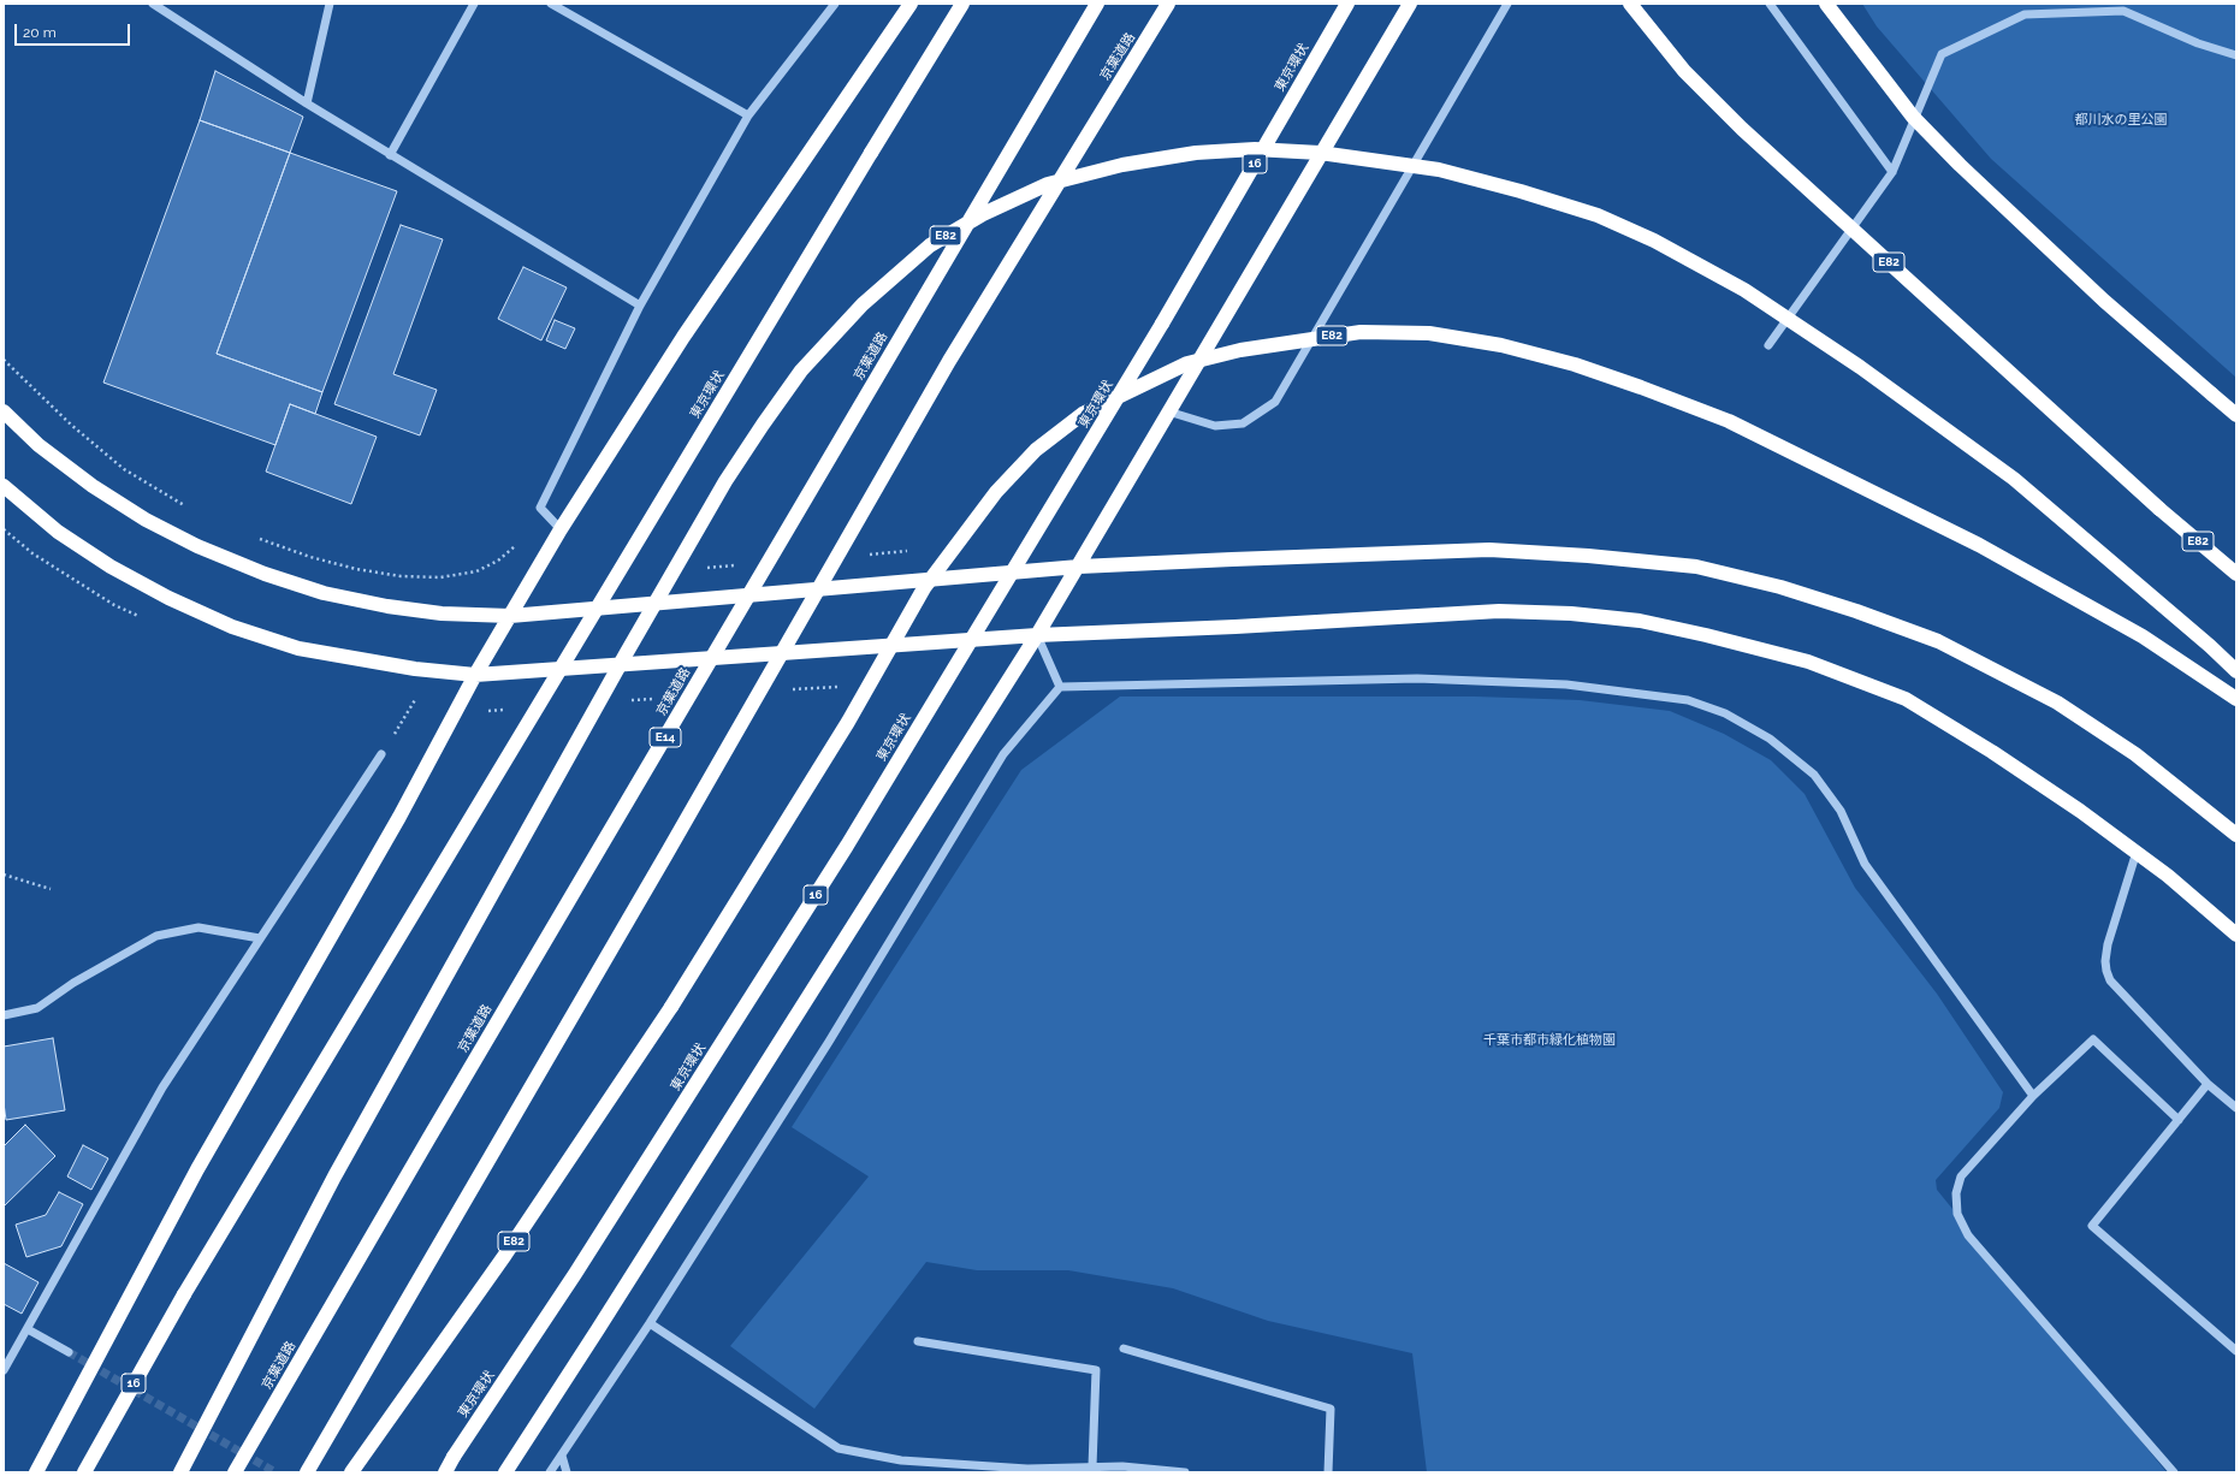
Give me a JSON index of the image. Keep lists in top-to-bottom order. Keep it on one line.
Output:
{"streets":{"highway":["京葉道路","東京環状","16","E82","E14"]},"parks":["都川水の里公園","千葉市都市緑化植物園"],"scale_bar":"20 m"}
